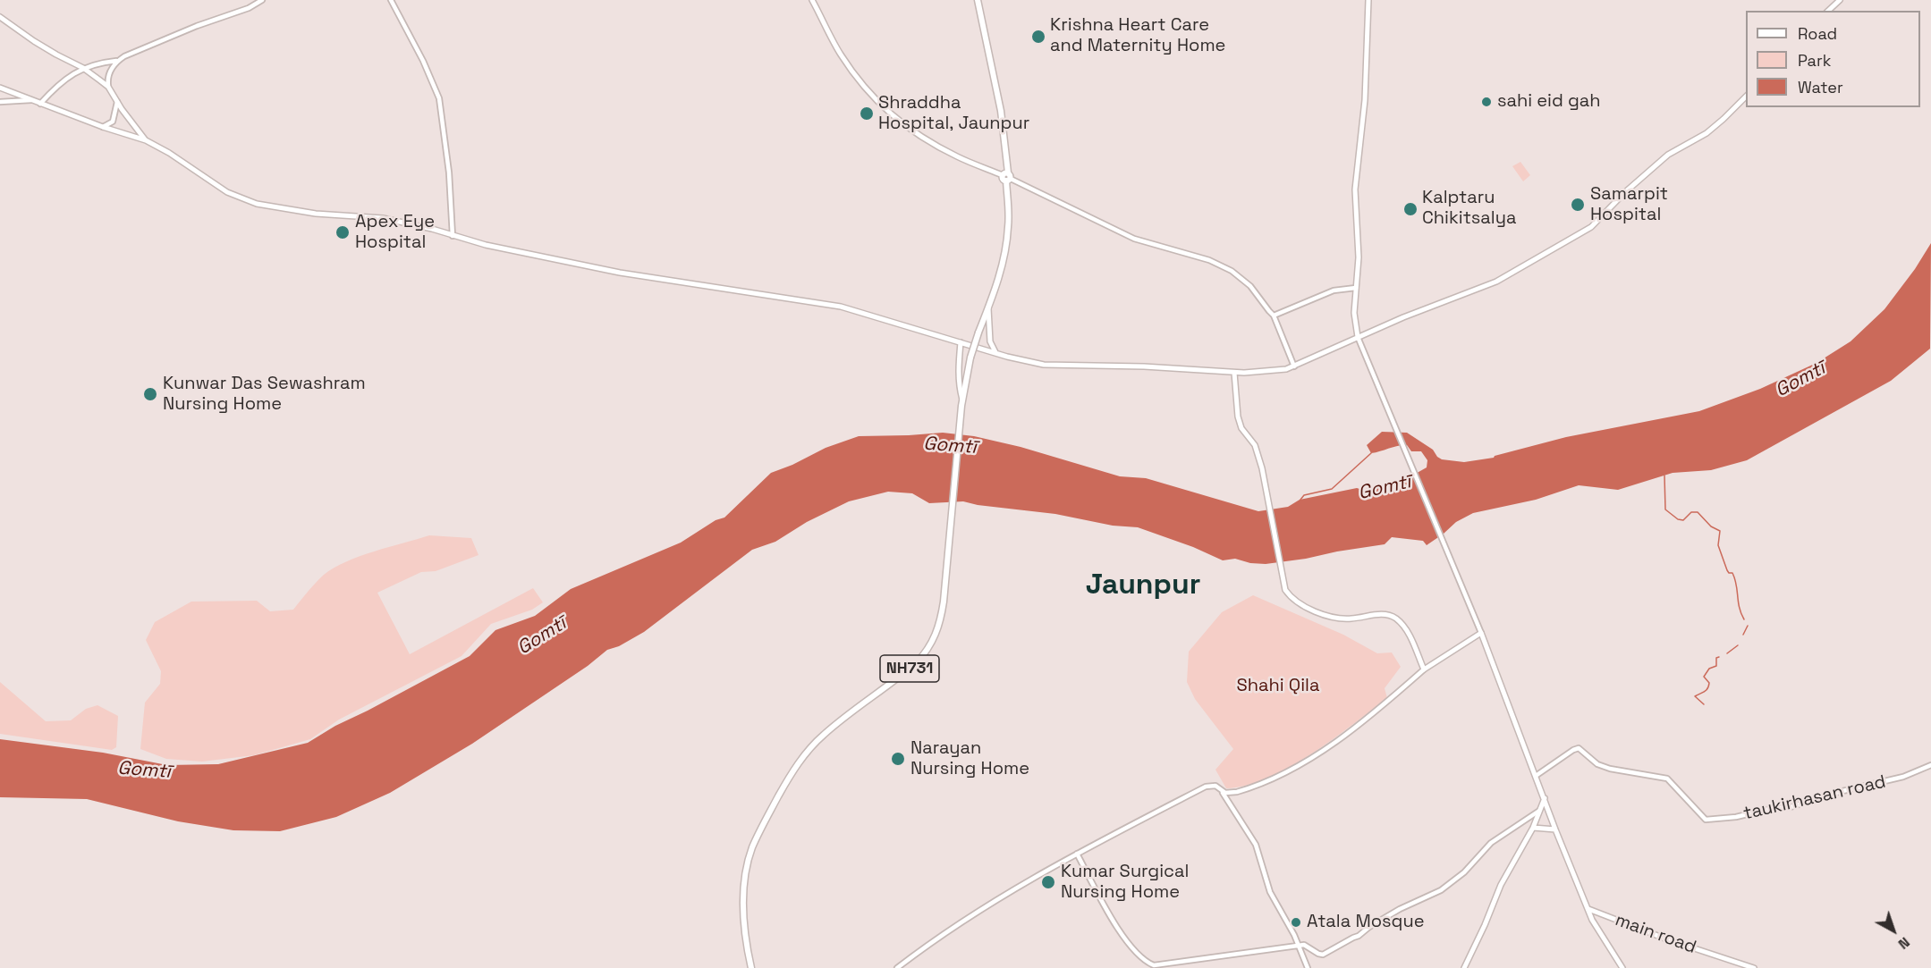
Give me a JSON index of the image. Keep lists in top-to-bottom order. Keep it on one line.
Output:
{"streets":{"highway":["NH731"],"main road":["main road"],"street":["taukirhasan road"]},"districts":["Jaunpur"],"water":["Gomtī"],"parks":["Shahi Qila"],"places":["Krishna Heart Care and Maternity Home","sahi eid gah","Shraddha Hospital, Jaunpur","Samarpit Hospital","Kalptaru Chikitsalya","Apex Eye Hospital","Kunwar Das Sewashram Nursing Home","Narayan Nursing Home","Kumar Surgical Nursing Home","Atala Mosque"],"legend":["Road","Park","Water"],"north":"bottom right"}
